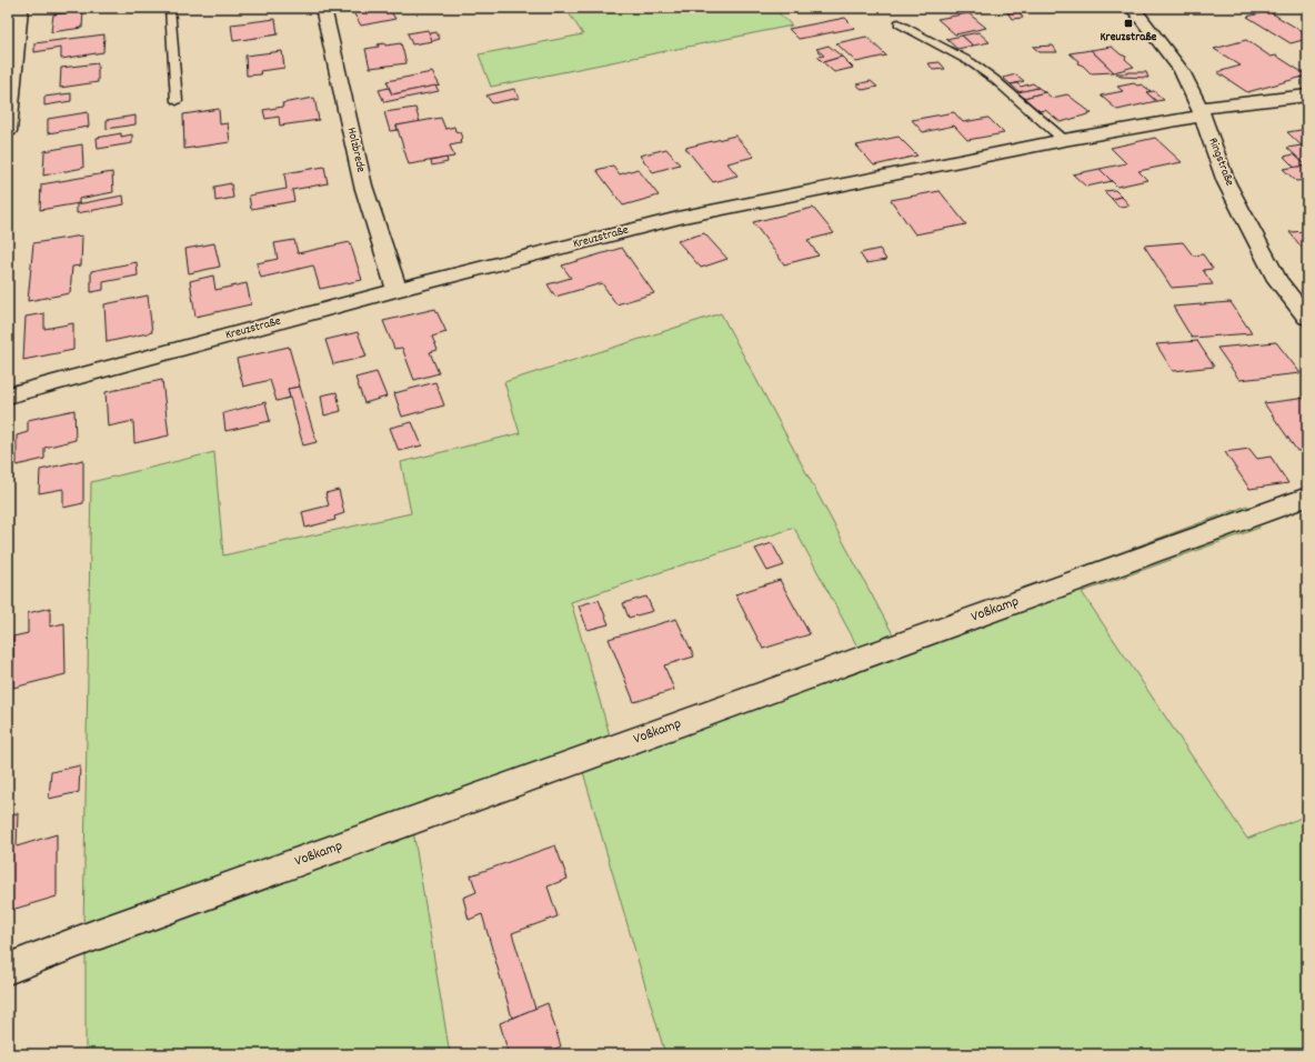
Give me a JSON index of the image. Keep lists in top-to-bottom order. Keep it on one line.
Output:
{"streets":{"street":["Holzbrede","Ringstraße","Kreuzstraße","Voßkamp"]},"crossings":[["Holzbrede","Kreuzstraße"],["Ringstraße","Kreuzstraße"]],"places":{"transit":["Kreuzstraße"]}}
